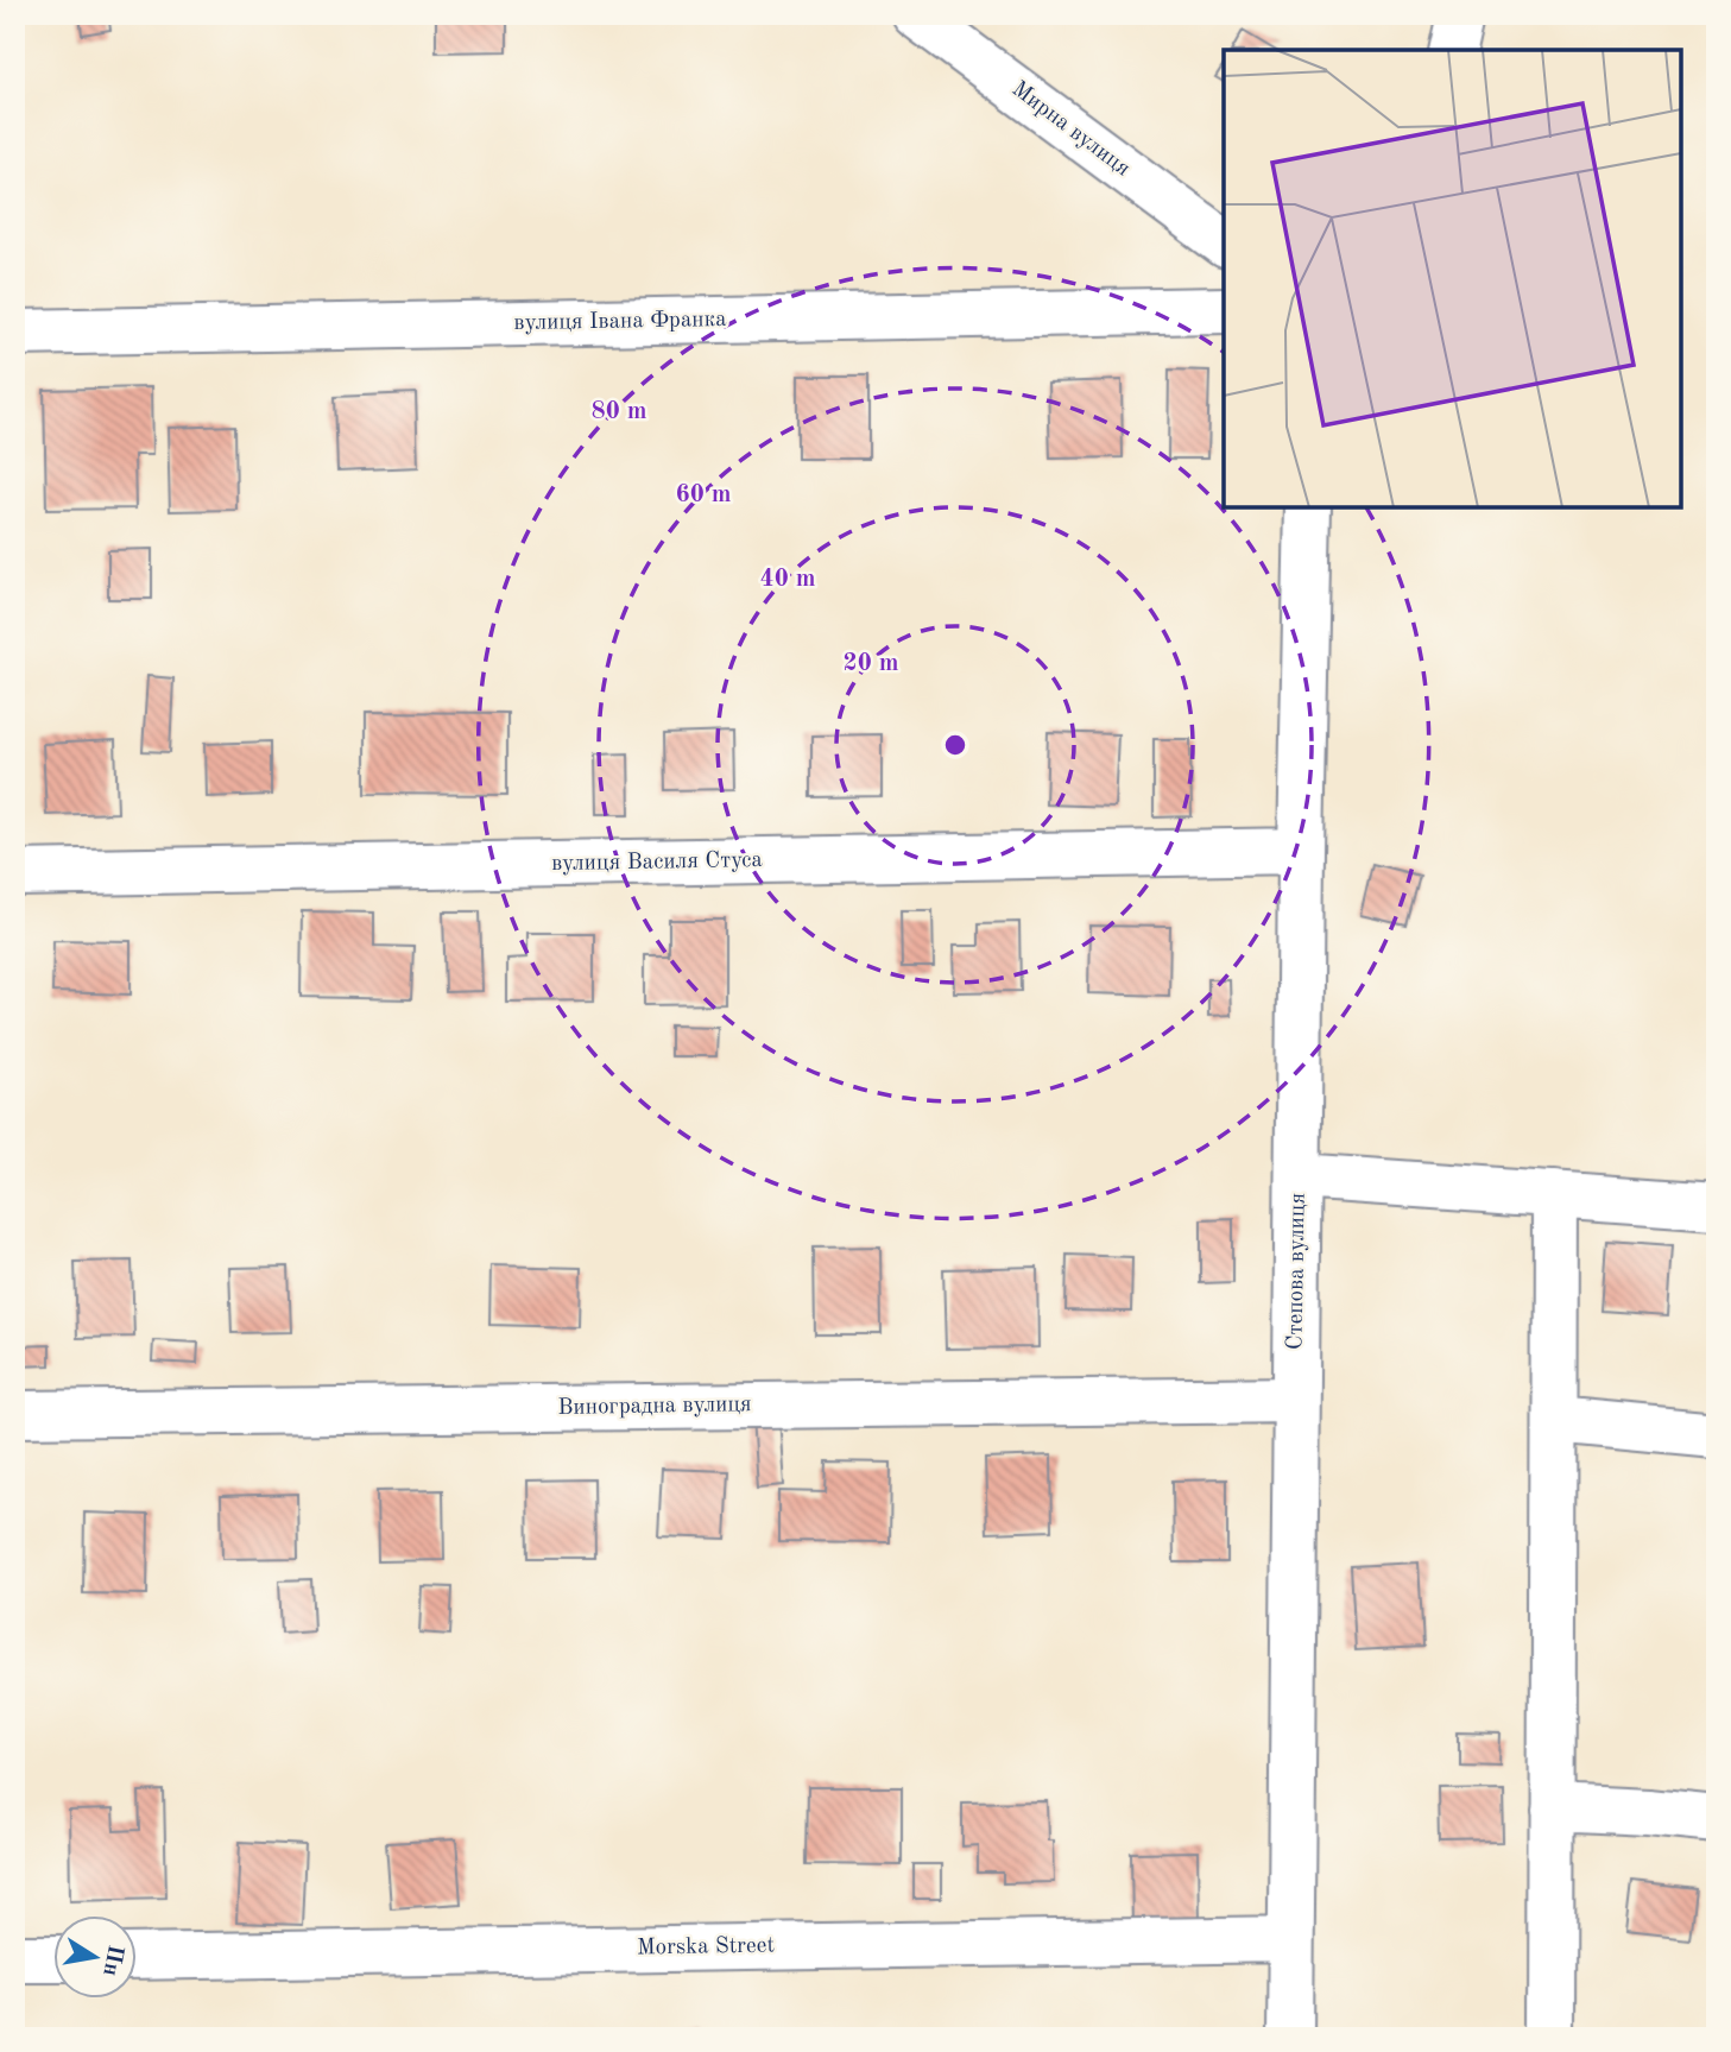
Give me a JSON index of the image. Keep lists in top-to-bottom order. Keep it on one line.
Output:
{"streets":{"street":["Мирна вулиця","вулиця Івана Франка","вулиця Василя Стуса","Степова вулиця","Виноградна вулиця","Morska Street"]},"crossings":[["вулиця Василя Стуса","Степова вулиця"],["Степова вулиця","Виноградна вулиця"],["Степова вулиця","Morska Street"]],"north":"right","rings":["80 m","60 m","40 m","20 m"]}
